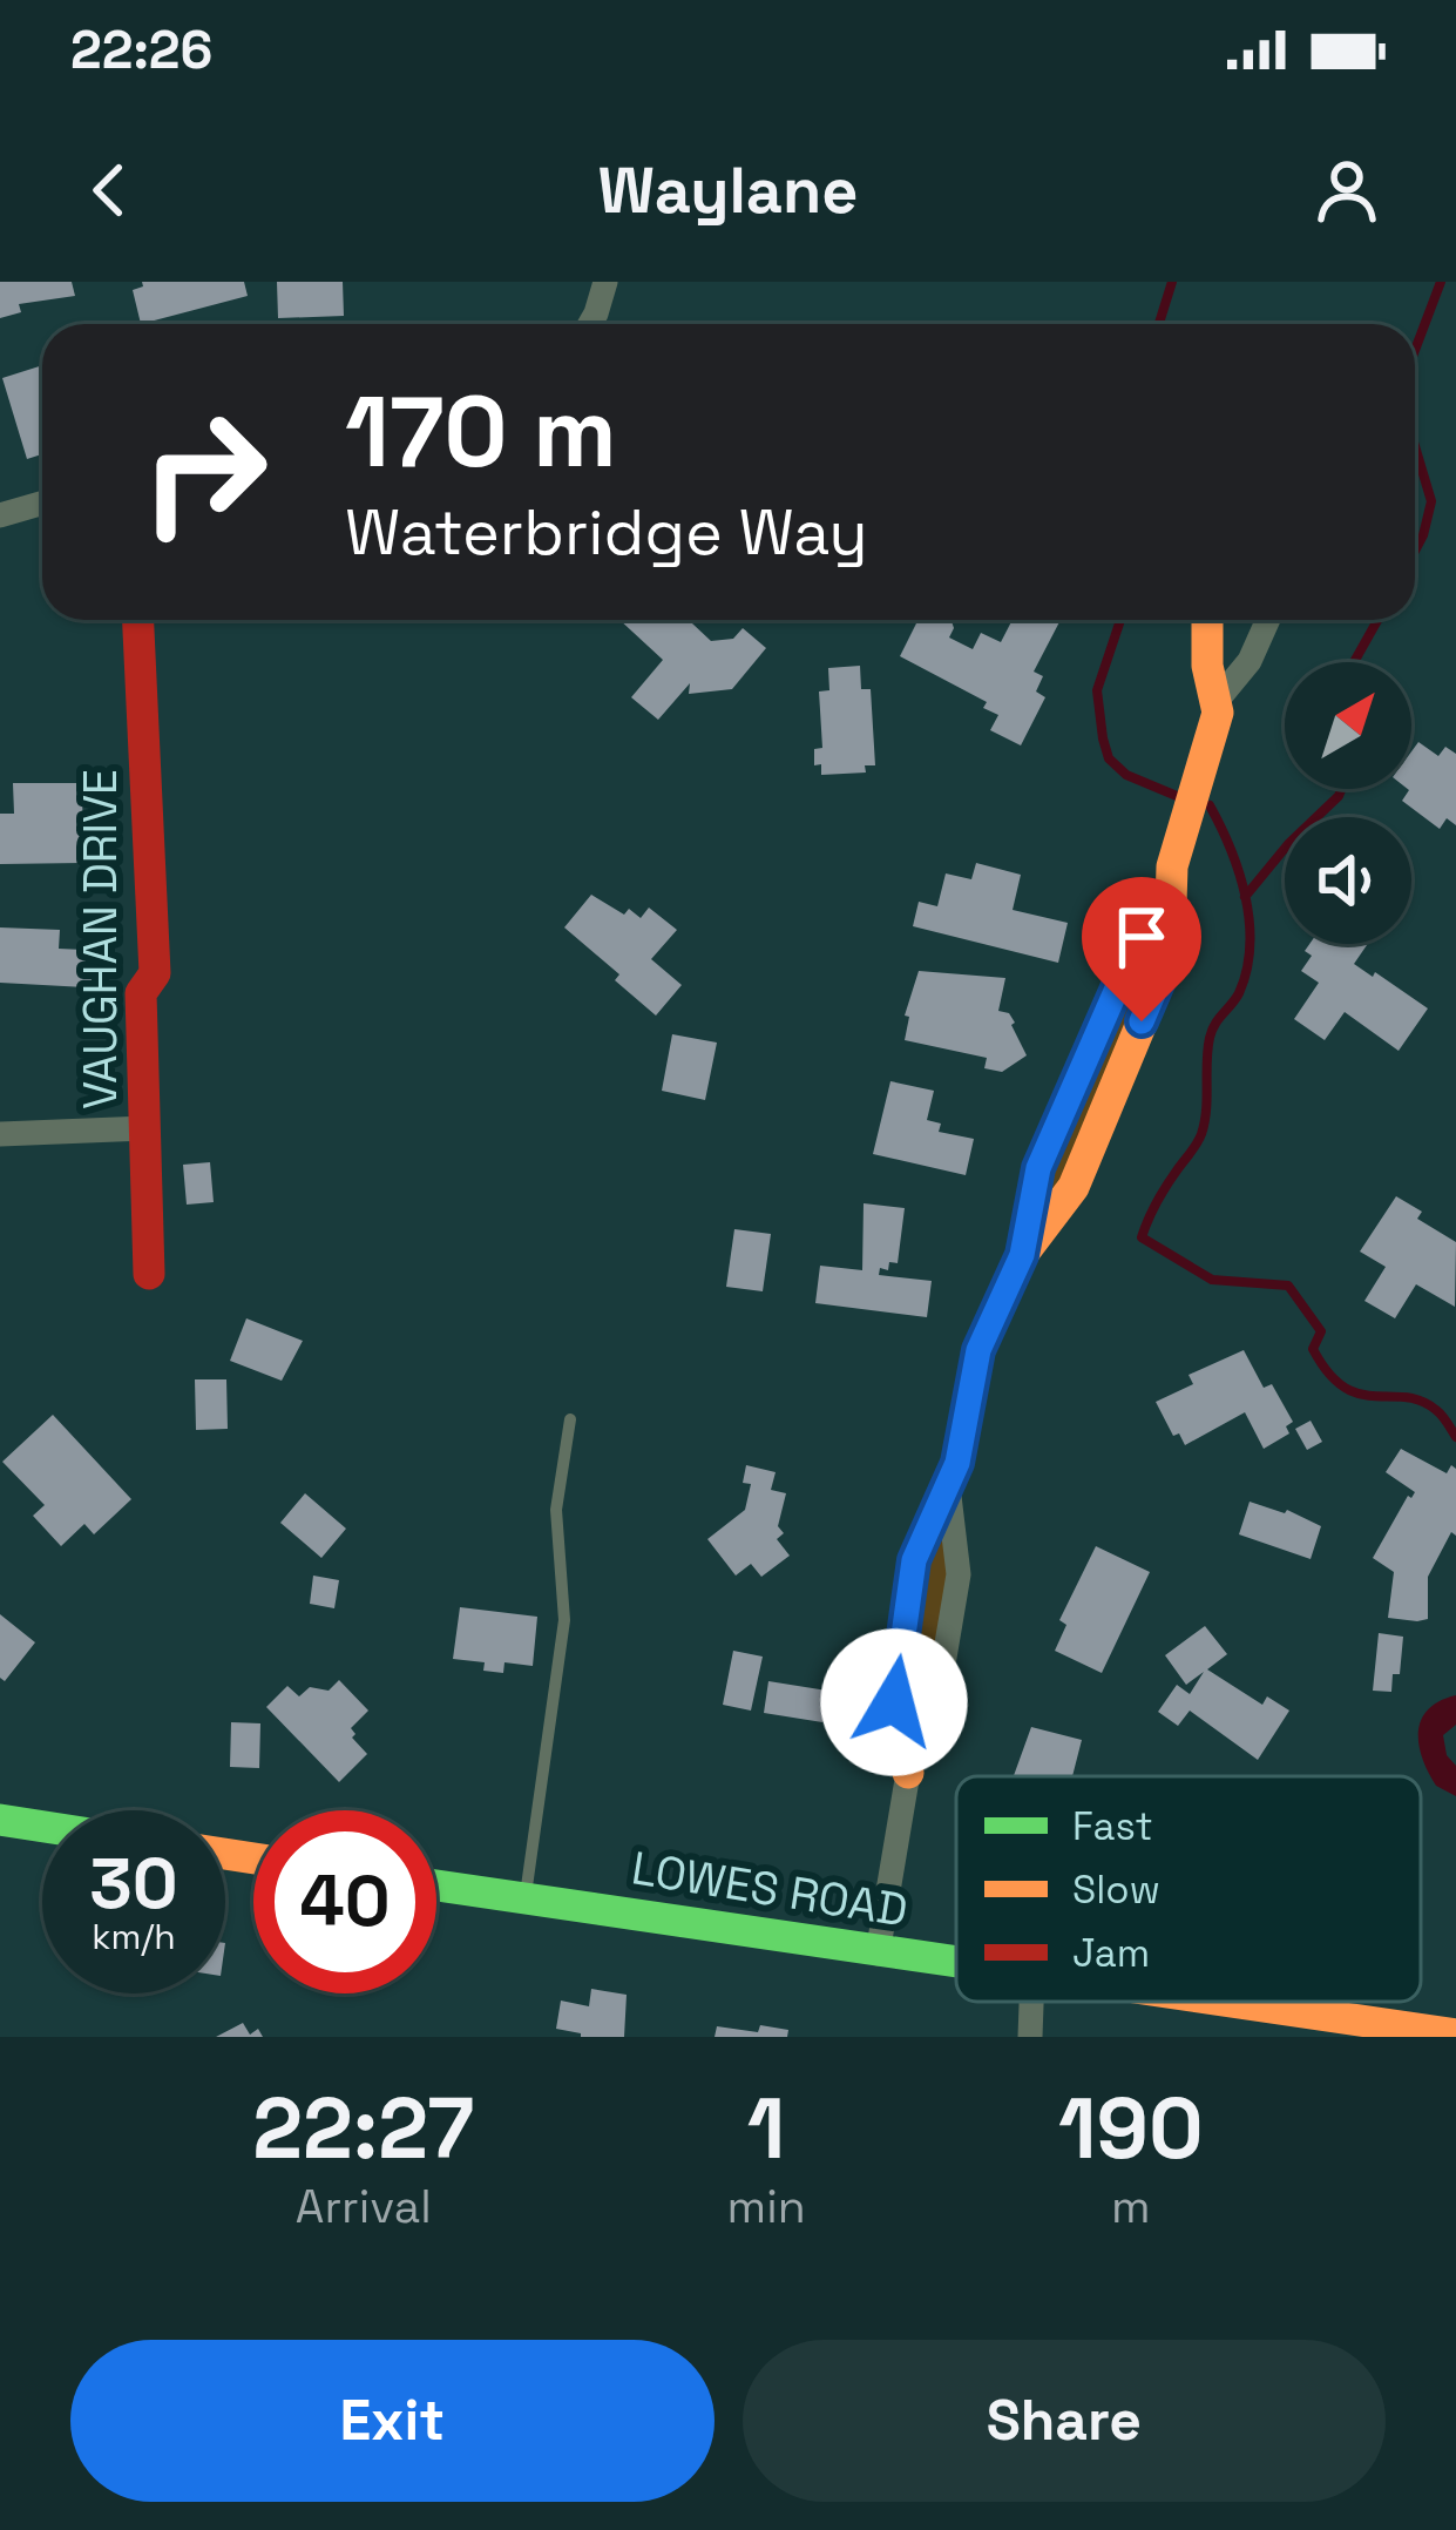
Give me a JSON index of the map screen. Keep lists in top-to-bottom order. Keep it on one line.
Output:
{"streets":{"street":["VAUGHAN DRIVE","LOWES ROAD"]},"legend":["Fast","Slow","Jam"],"north":"top right","page":{"status":"22:26","header":"Waylane","turn":["170 m","Waterbridge Way"],"speed":"30 km/h","limit":"40","eta":["22:27","Arrival","1","min","190","m"],"buttons":["Exit","Share"]}}
